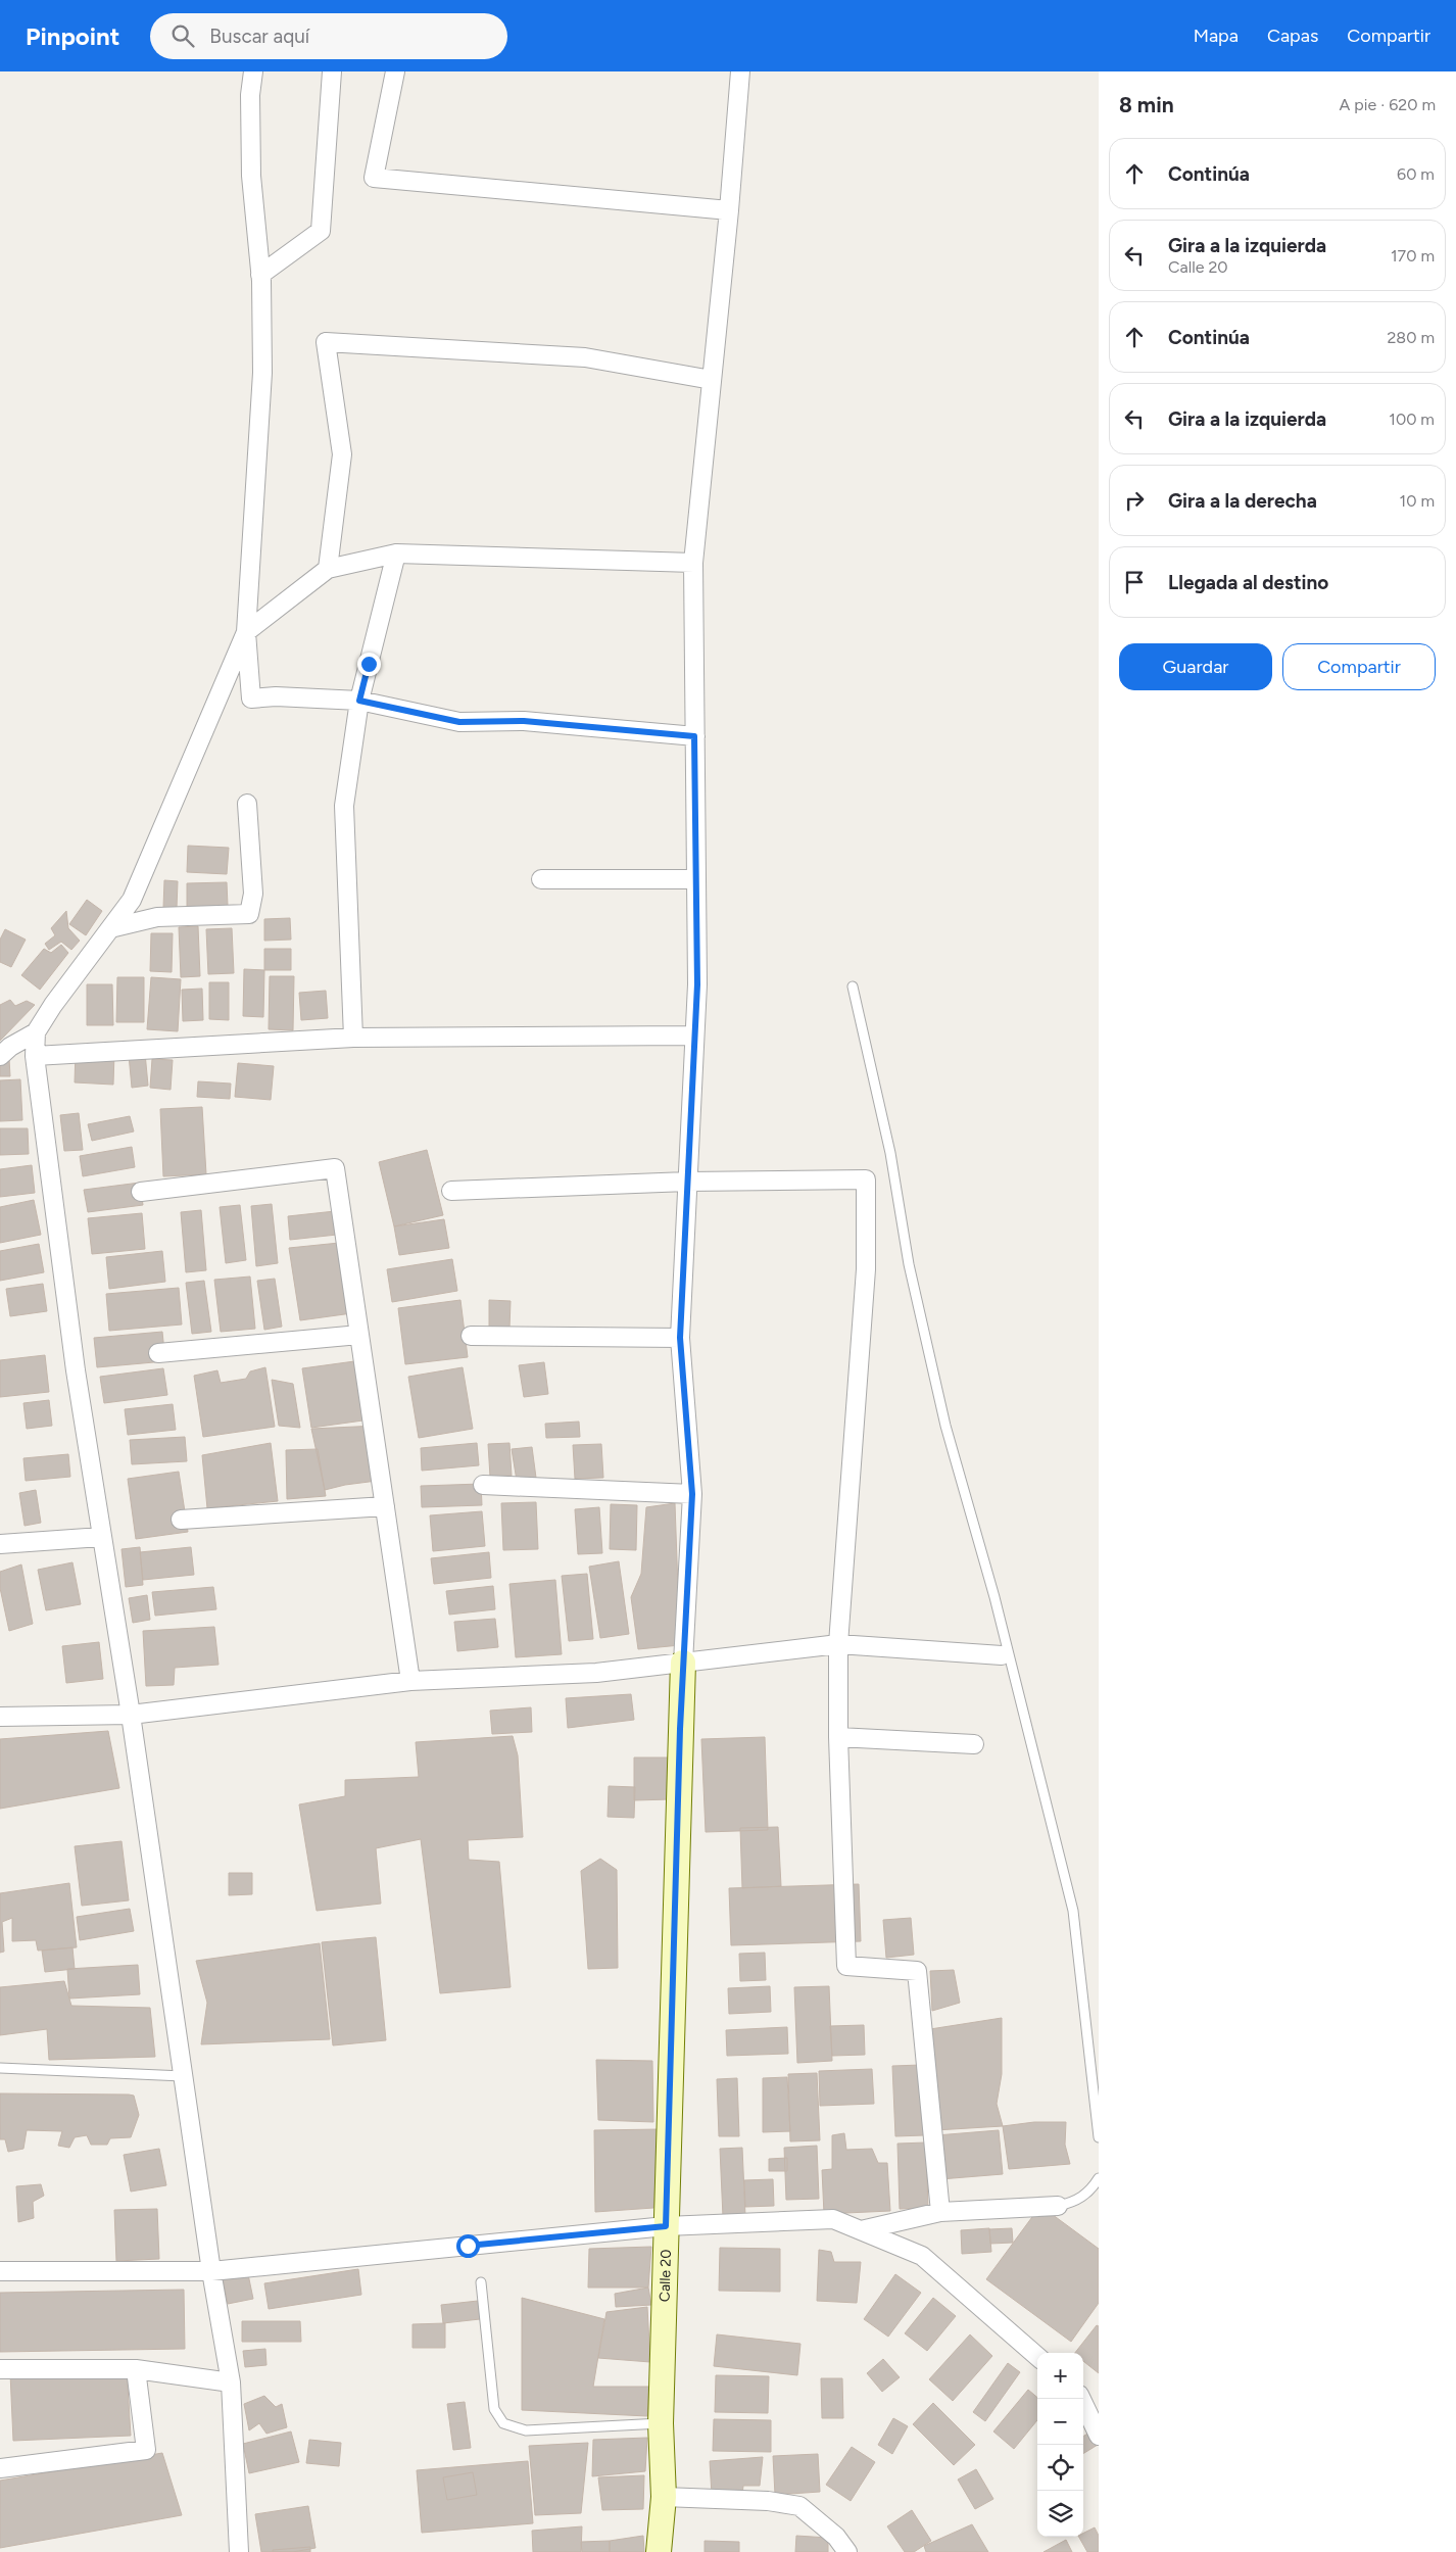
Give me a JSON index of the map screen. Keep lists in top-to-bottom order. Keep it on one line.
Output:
{"streets":{"main road":["Calle 20"]},"page":{"header":"Pinpoint","search":"Buscar aquí","nav":["Mapa","Capas","Compartir"],"heading":["8 min","A pie · 620 m"],"list":[["Continúa","60 m"],["Gira a la izquierda","Calle 20","170 m"],["Continúa","280 m"],["Gira a la izquierda","100 m"],["Gira a la derecha","10 m"],"Llegada al destino"],"buttons":["Guardar","Compartir"],"map_buttons":["+","−"]}}
